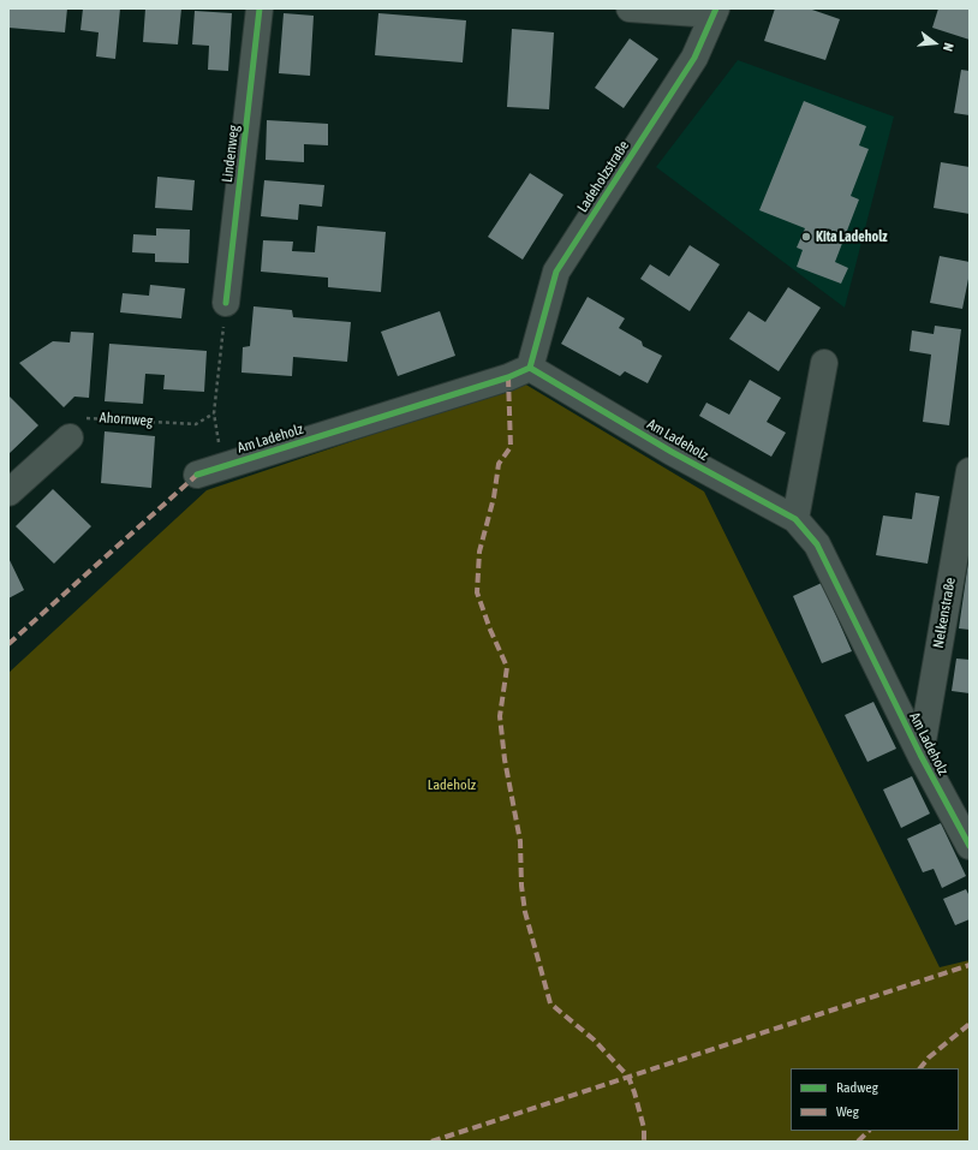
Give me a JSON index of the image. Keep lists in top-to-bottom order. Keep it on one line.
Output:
{"streets":{"street":["Lindenweg","Ladeholzstraße","Am Ladeholz","Nelkenstraße"],"path":["Ahornweg"]},"crossings":[["Lindenweg","Ahornweg"],["Ladeholzstraße","Am Ladeholz"],["Am Ladeholz","Nelkenstraße"]],"parks":["Ladeholz"],"places":["Kita Ladeholz"],"legend":["Radweg","Weg"],"north":"right"}
